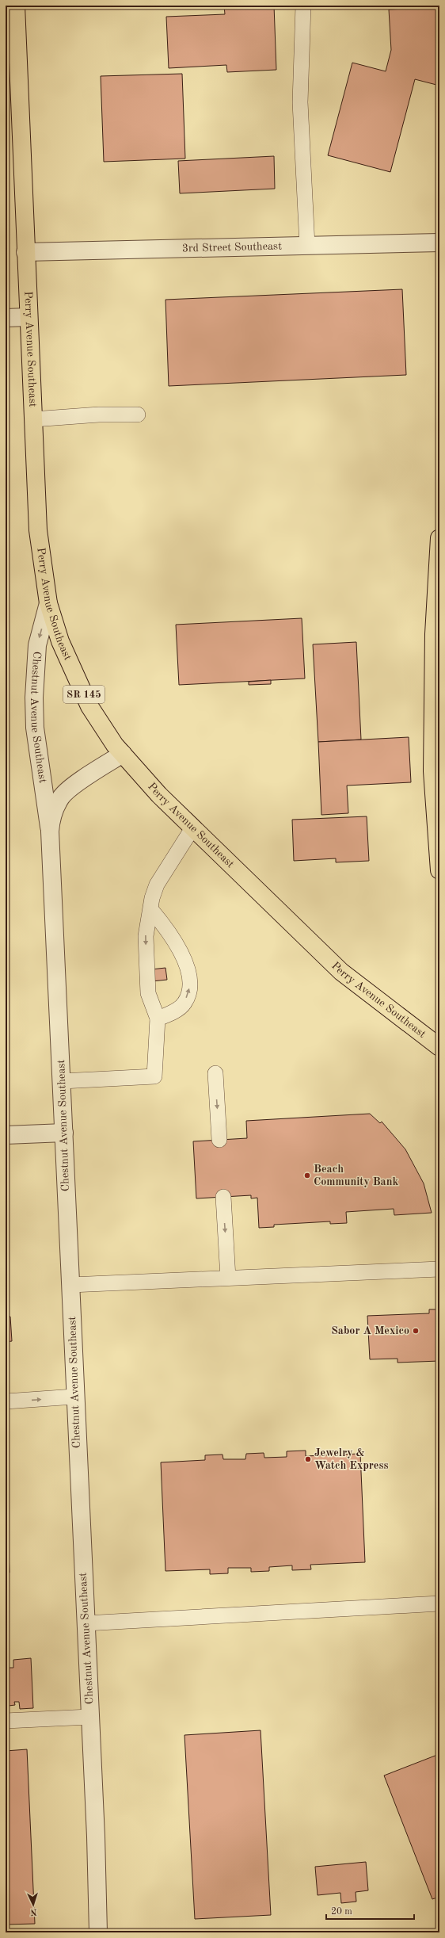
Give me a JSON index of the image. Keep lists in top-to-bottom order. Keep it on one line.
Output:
{"streets":{"main road":["Perry Avenue Southeast","SR 145"],"street":["3rd Street Southeast","Chestnut Avenue Southeast"]},"crossings":[["3rd Street Southeast","Perry Avenue Southeast"],["Perry Avenue Southeast","Chestnut Avenue Southeast"]],"places":["Beach Community Bank","Sabor A Mexico","Jewelry & Watch Express"],"scale_bar":"20 m","north":"bottom"}
